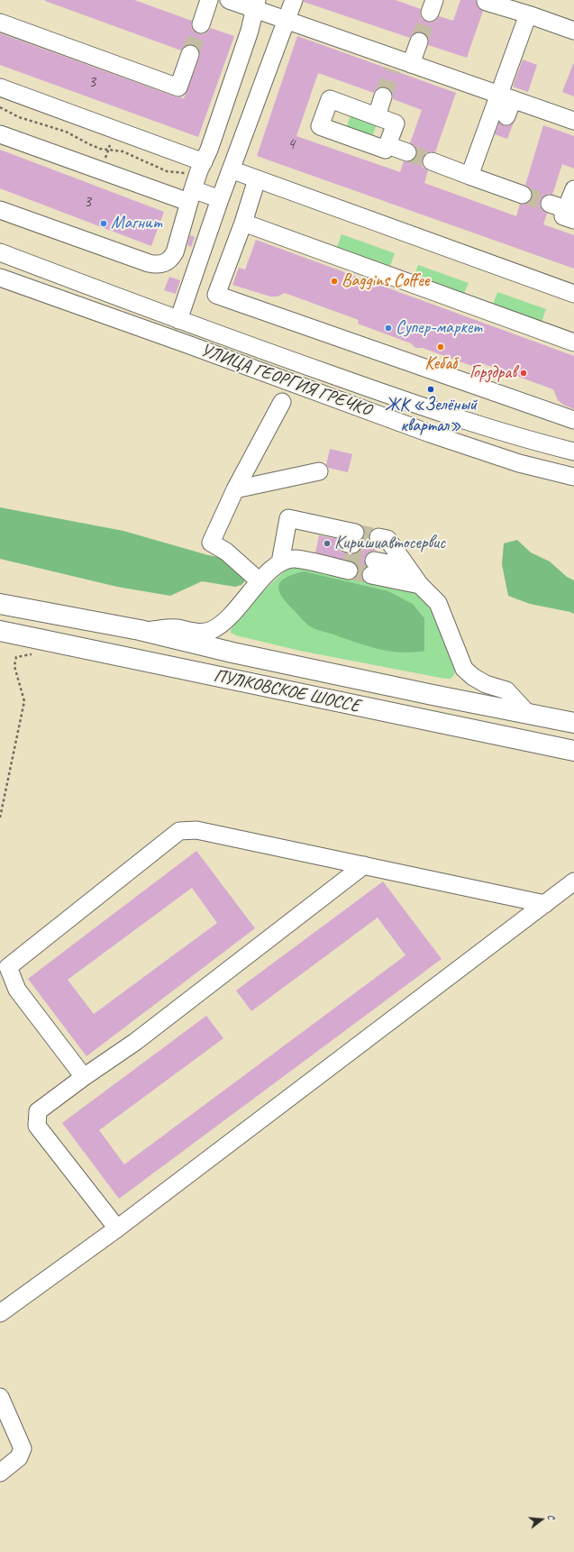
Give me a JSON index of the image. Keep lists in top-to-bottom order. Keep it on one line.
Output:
{"streets":{"highway":["ПУЛКОВСКОЕ ШОССЕ"],"street":["УЛИЦА ГЕОРГИЯ ГРЕЧКО"]},"places":["Магнит","Baggins Coffee","Супер-маркет","Кебаб","Горздрав","ЖК «Зелёный квартал»","Киришиавтосервис"],"house_numbers":["3","4","3"],"north":"right"}
